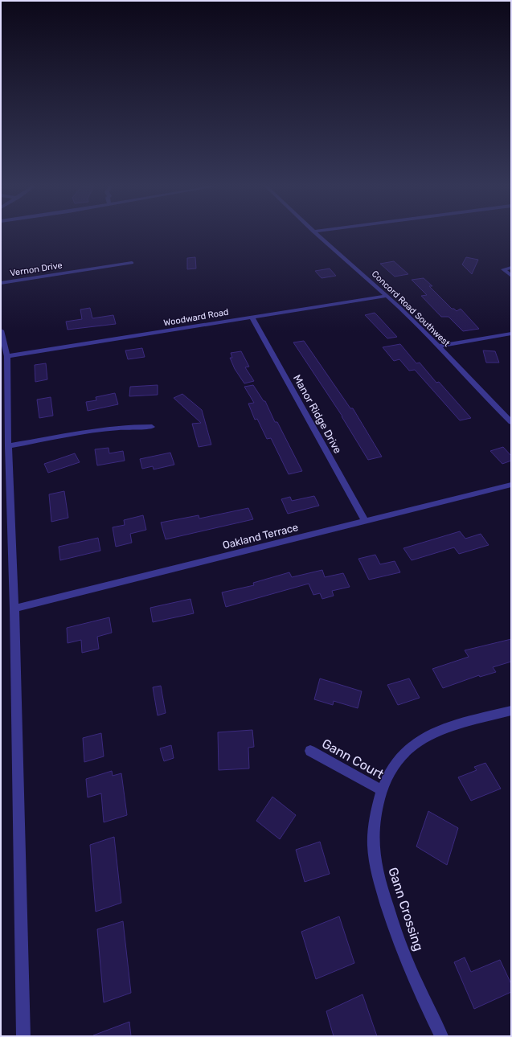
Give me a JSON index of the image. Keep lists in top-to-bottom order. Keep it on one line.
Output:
{"streets":{"street":["Vernon Drive","Concord Road Southwest","Woodward Road","Manor Ridge Drive","Oakland Terrace","Gann Court","Gann Crossing"]},"crossings":[["Concord Road Southwest","Woodward Road"],["Woodward Road","Manor Ridge Drive"],["Manor Ridge Drive","Oakland Terrace"],["Gann Court","Gann Crossing"]]}
